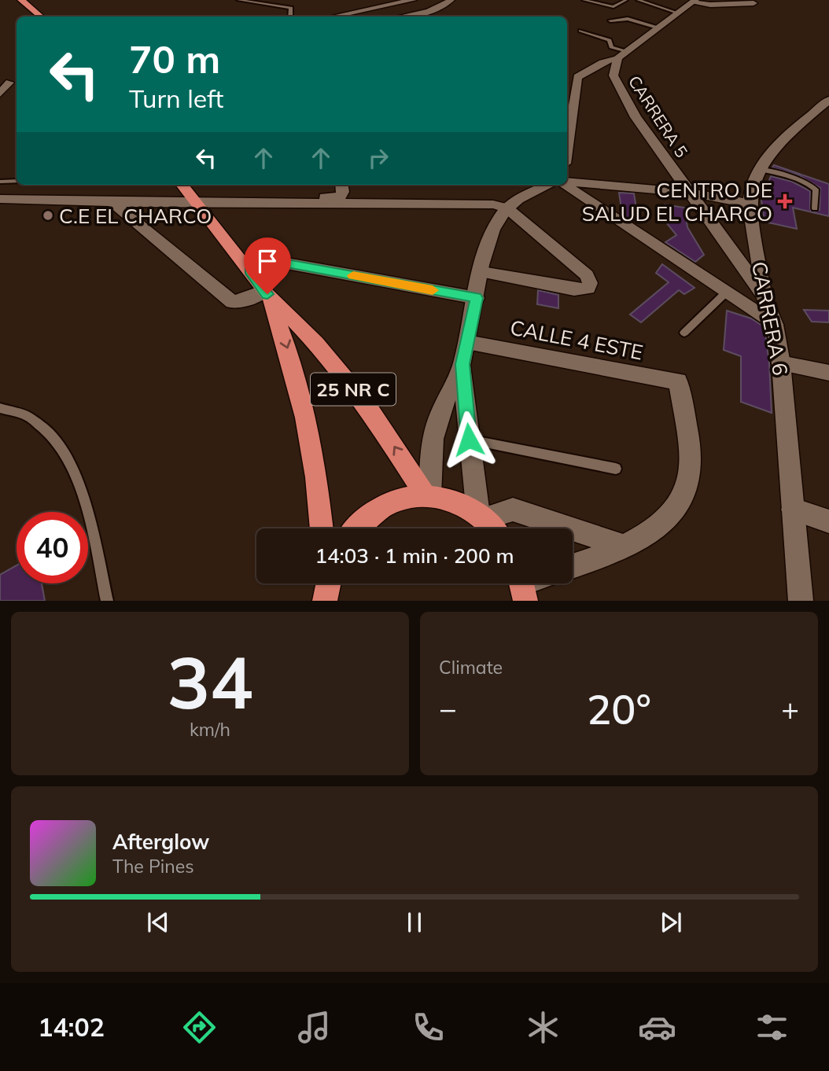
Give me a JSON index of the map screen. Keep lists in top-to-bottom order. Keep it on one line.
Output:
{"streets":{"highway":["25 NR C"],"street":["CARRERA 5","CARRERA 6","CALLE 4 ESTE"]},"crossings":[["CARRERA 5","CARRERA 6"]],"places":{"health":["CENTRO DE SALUD EL CHARCO"],"other":["C.E EL CHARCO"]},"page":{"turn":["70 m","Turn left"],"limit":"40","trip":"14:03 · 1 min · 200 m","tile":[["34","km/h"],"Climate"],"heat":["−","20°","+"],"song":["Afterglow","The Pines"],"tabs":"14:02"}}
